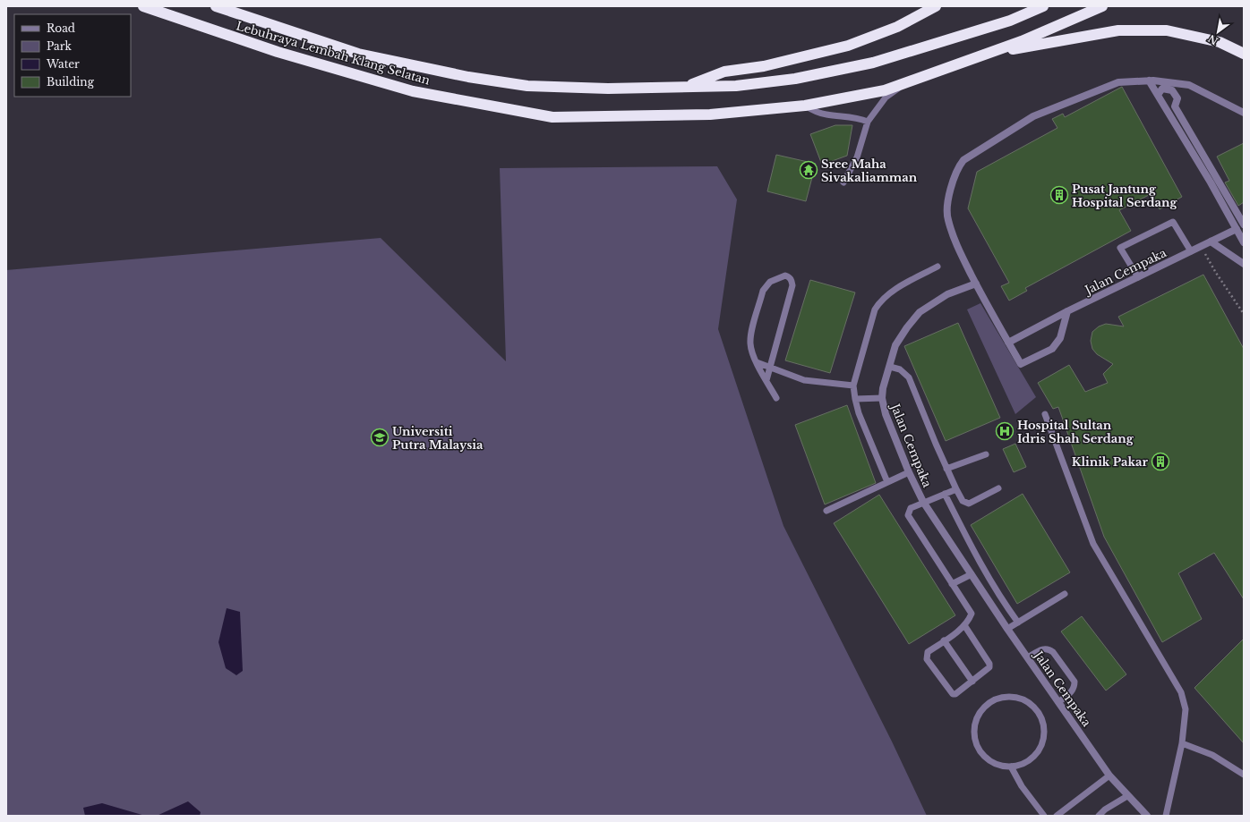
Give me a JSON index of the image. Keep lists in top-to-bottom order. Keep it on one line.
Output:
{"streets":{"highway":["Lebuhraya Lembah Klang Selatan"],"street":["Jalan Cempaka"]},"places":{"temple":["Sree Maha Sivakaliamman"],"building":["Pusat Jantung Hospital Serdang","Klinik Pakar"],"hospital":["Hospital Sultan Idris Shah Serdang"],"school or university":["Universiti Putra Malaysia"]},"legend":["Road","Park","Water","Building"],"north":"bottom left"}
